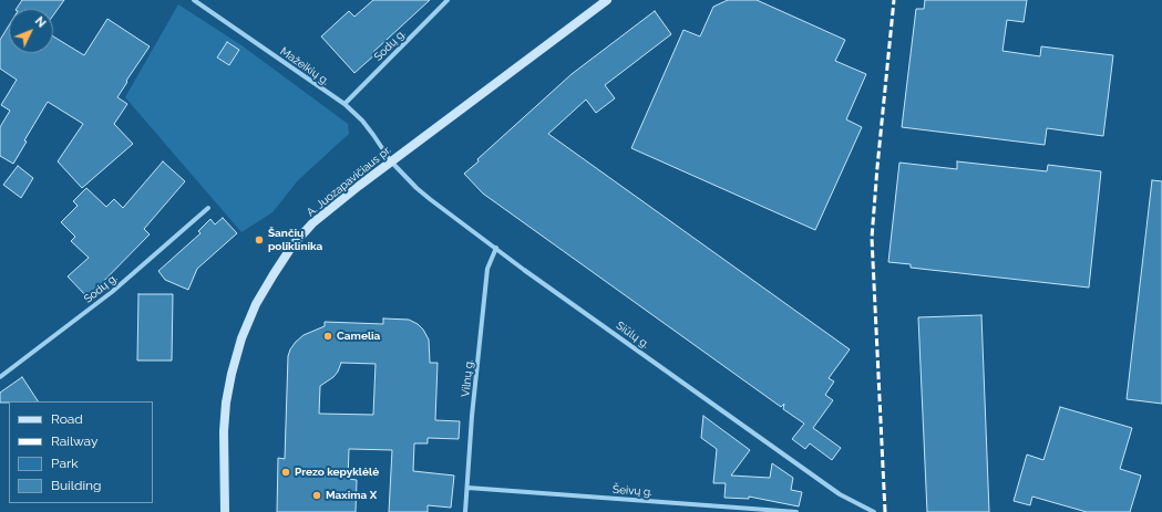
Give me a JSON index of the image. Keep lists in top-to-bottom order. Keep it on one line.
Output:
{"streets":{"main road":["A. Juozapavičiaus pr."],"street":["Sodų g.","Mažeikių g.","Siūlų g.","Vilnų g.","Šeivų g."]},"crossings":[["Sodų g.","Mažeikių g."],["Mažeikių g.","A. Juozapavičiaus pr."],["Mažeikių g.","Siūlų g."],["A. Juozapavičiaus pr.","Siūlų g."],["Siūlų g.","Vilnų g."],["Vilnų g.","Šeivų g."]],"places":["Šančių poliklinika","Camelia","Prezo kepyklėlė","Maxima X"],"legend":["Road","Railway","Park","Building"],"north":"top right"}
